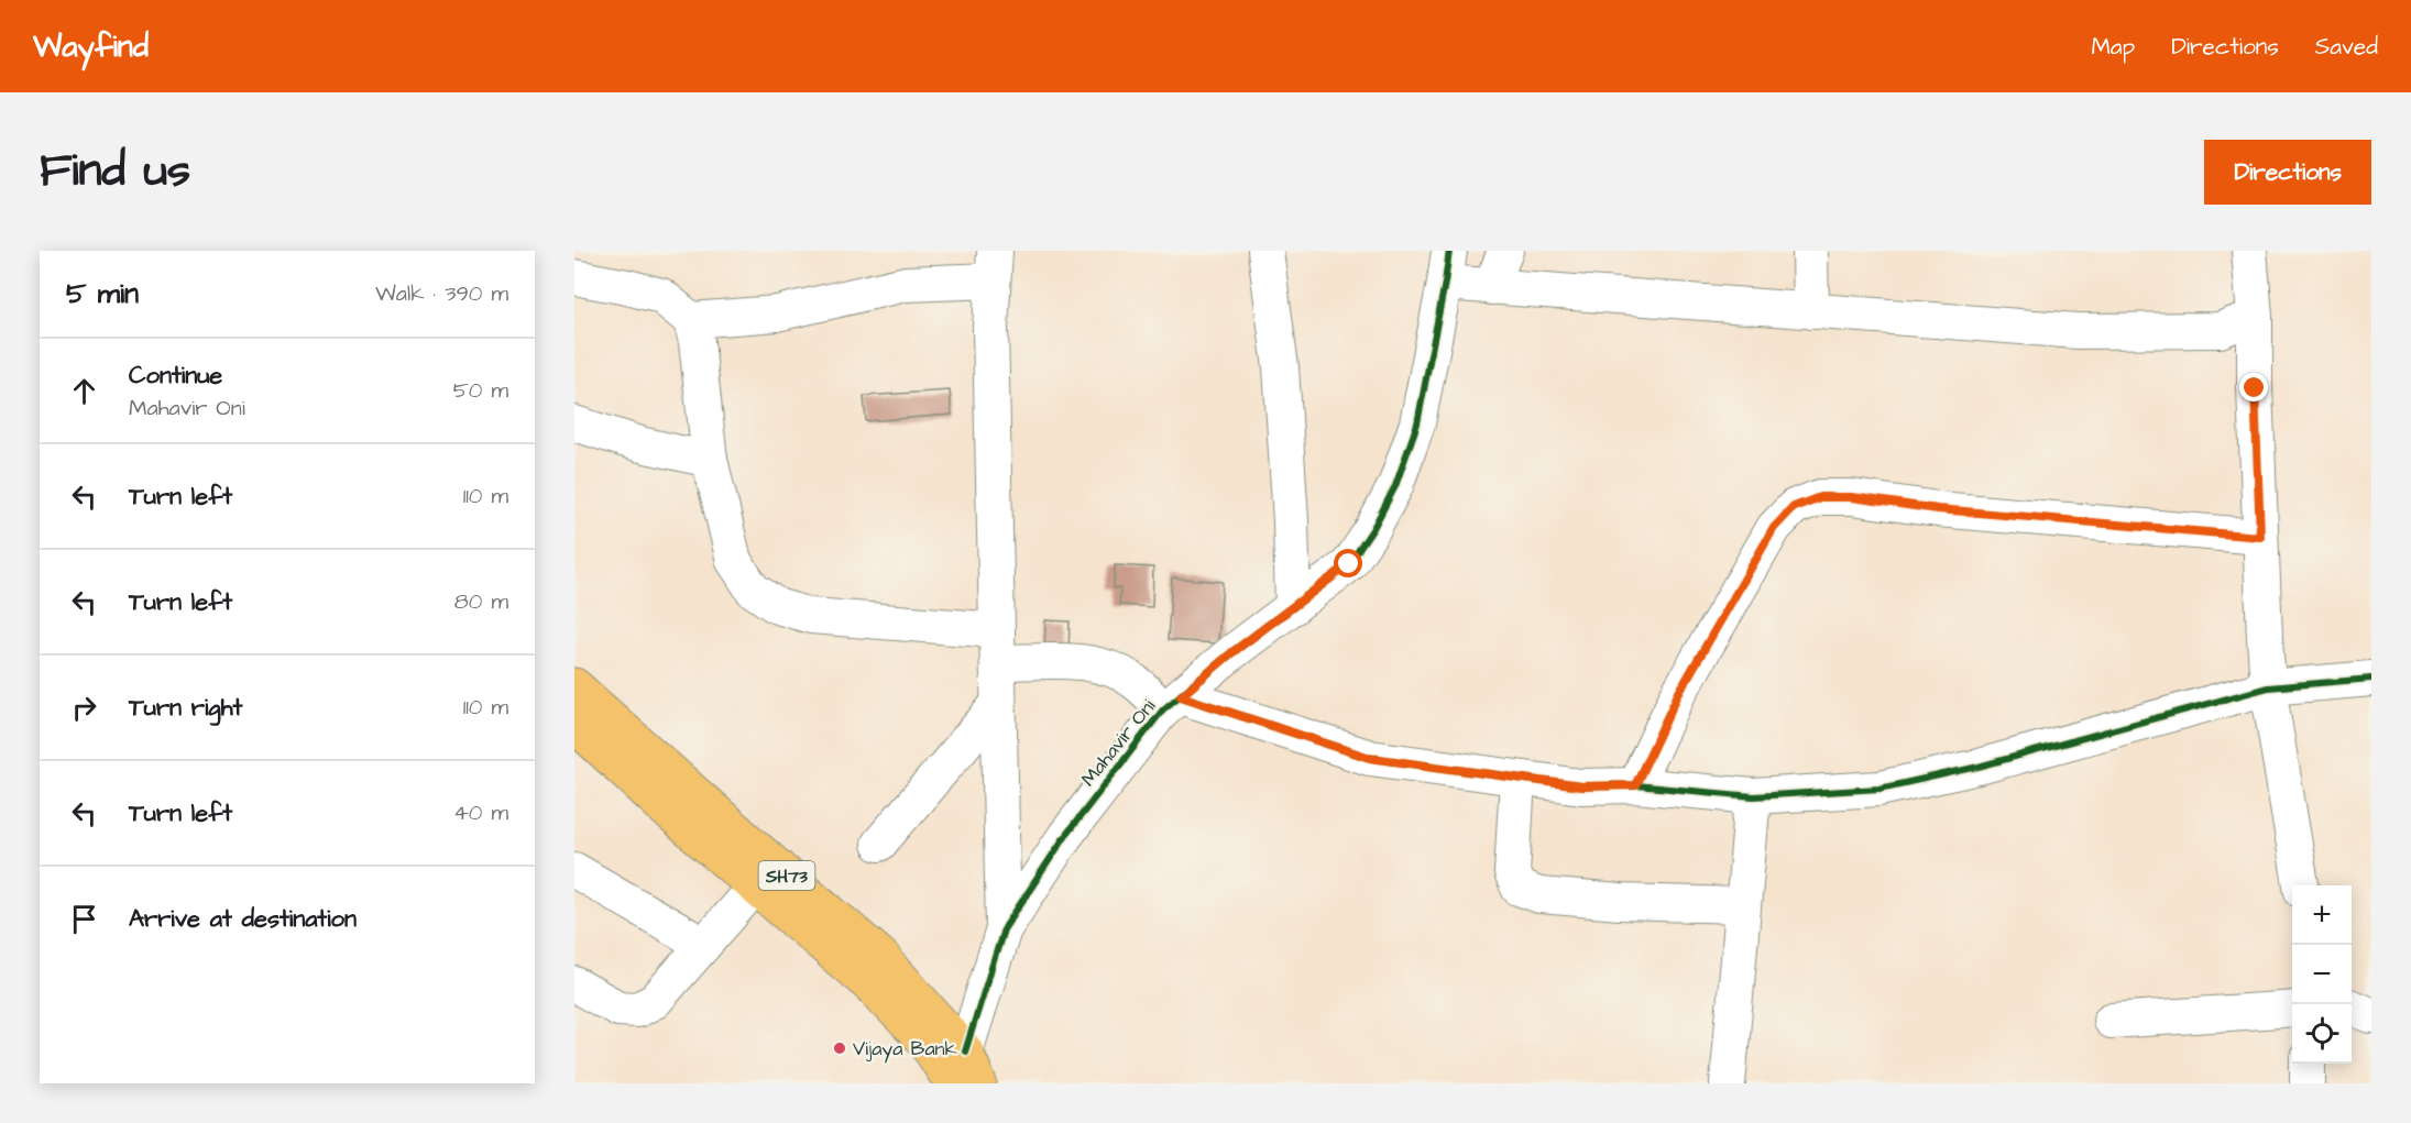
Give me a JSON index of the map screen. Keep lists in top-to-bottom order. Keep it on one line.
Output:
{"streets":{"main road":["SH73"],"street":["Mahavir Oni"]},"crossings":[["Mahavir Oni","SH73"]],"places":["Vijaya Bank"],"page":{"header":"Wayfind","nav":["Map","Directions","Saved"],"title":"Find us","buttons":"Directions","heading":["5 min","Walk · 390 m"],"list":[["Continue","Mahavir Oni","50 m"],["Turn left","110 m"],["Turn left","80 m"],["Turn right","110 m"],["Turn left","40 m"],"Arrive at destination"],"map_buttons":["+","−"]}}
